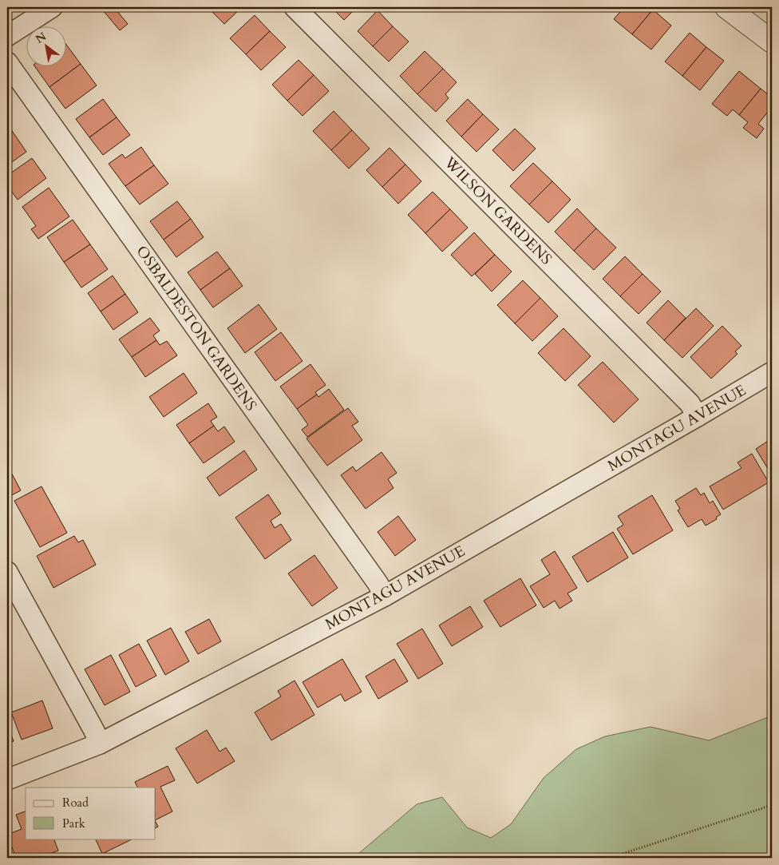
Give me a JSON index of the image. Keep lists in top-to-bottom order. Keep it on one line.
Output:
{"streets":{"street":["WILSON GARDENS","OSBALDESTON GARDENS","MONTAGU AVENUE"]},"crossings":[["WILSON GARDENS","MONTAGU AVENUE"],["OSBALDESTON GARDENS","MONTAGU AVENUE"]],"legend":["Road","Park"],"north":"top left"}
